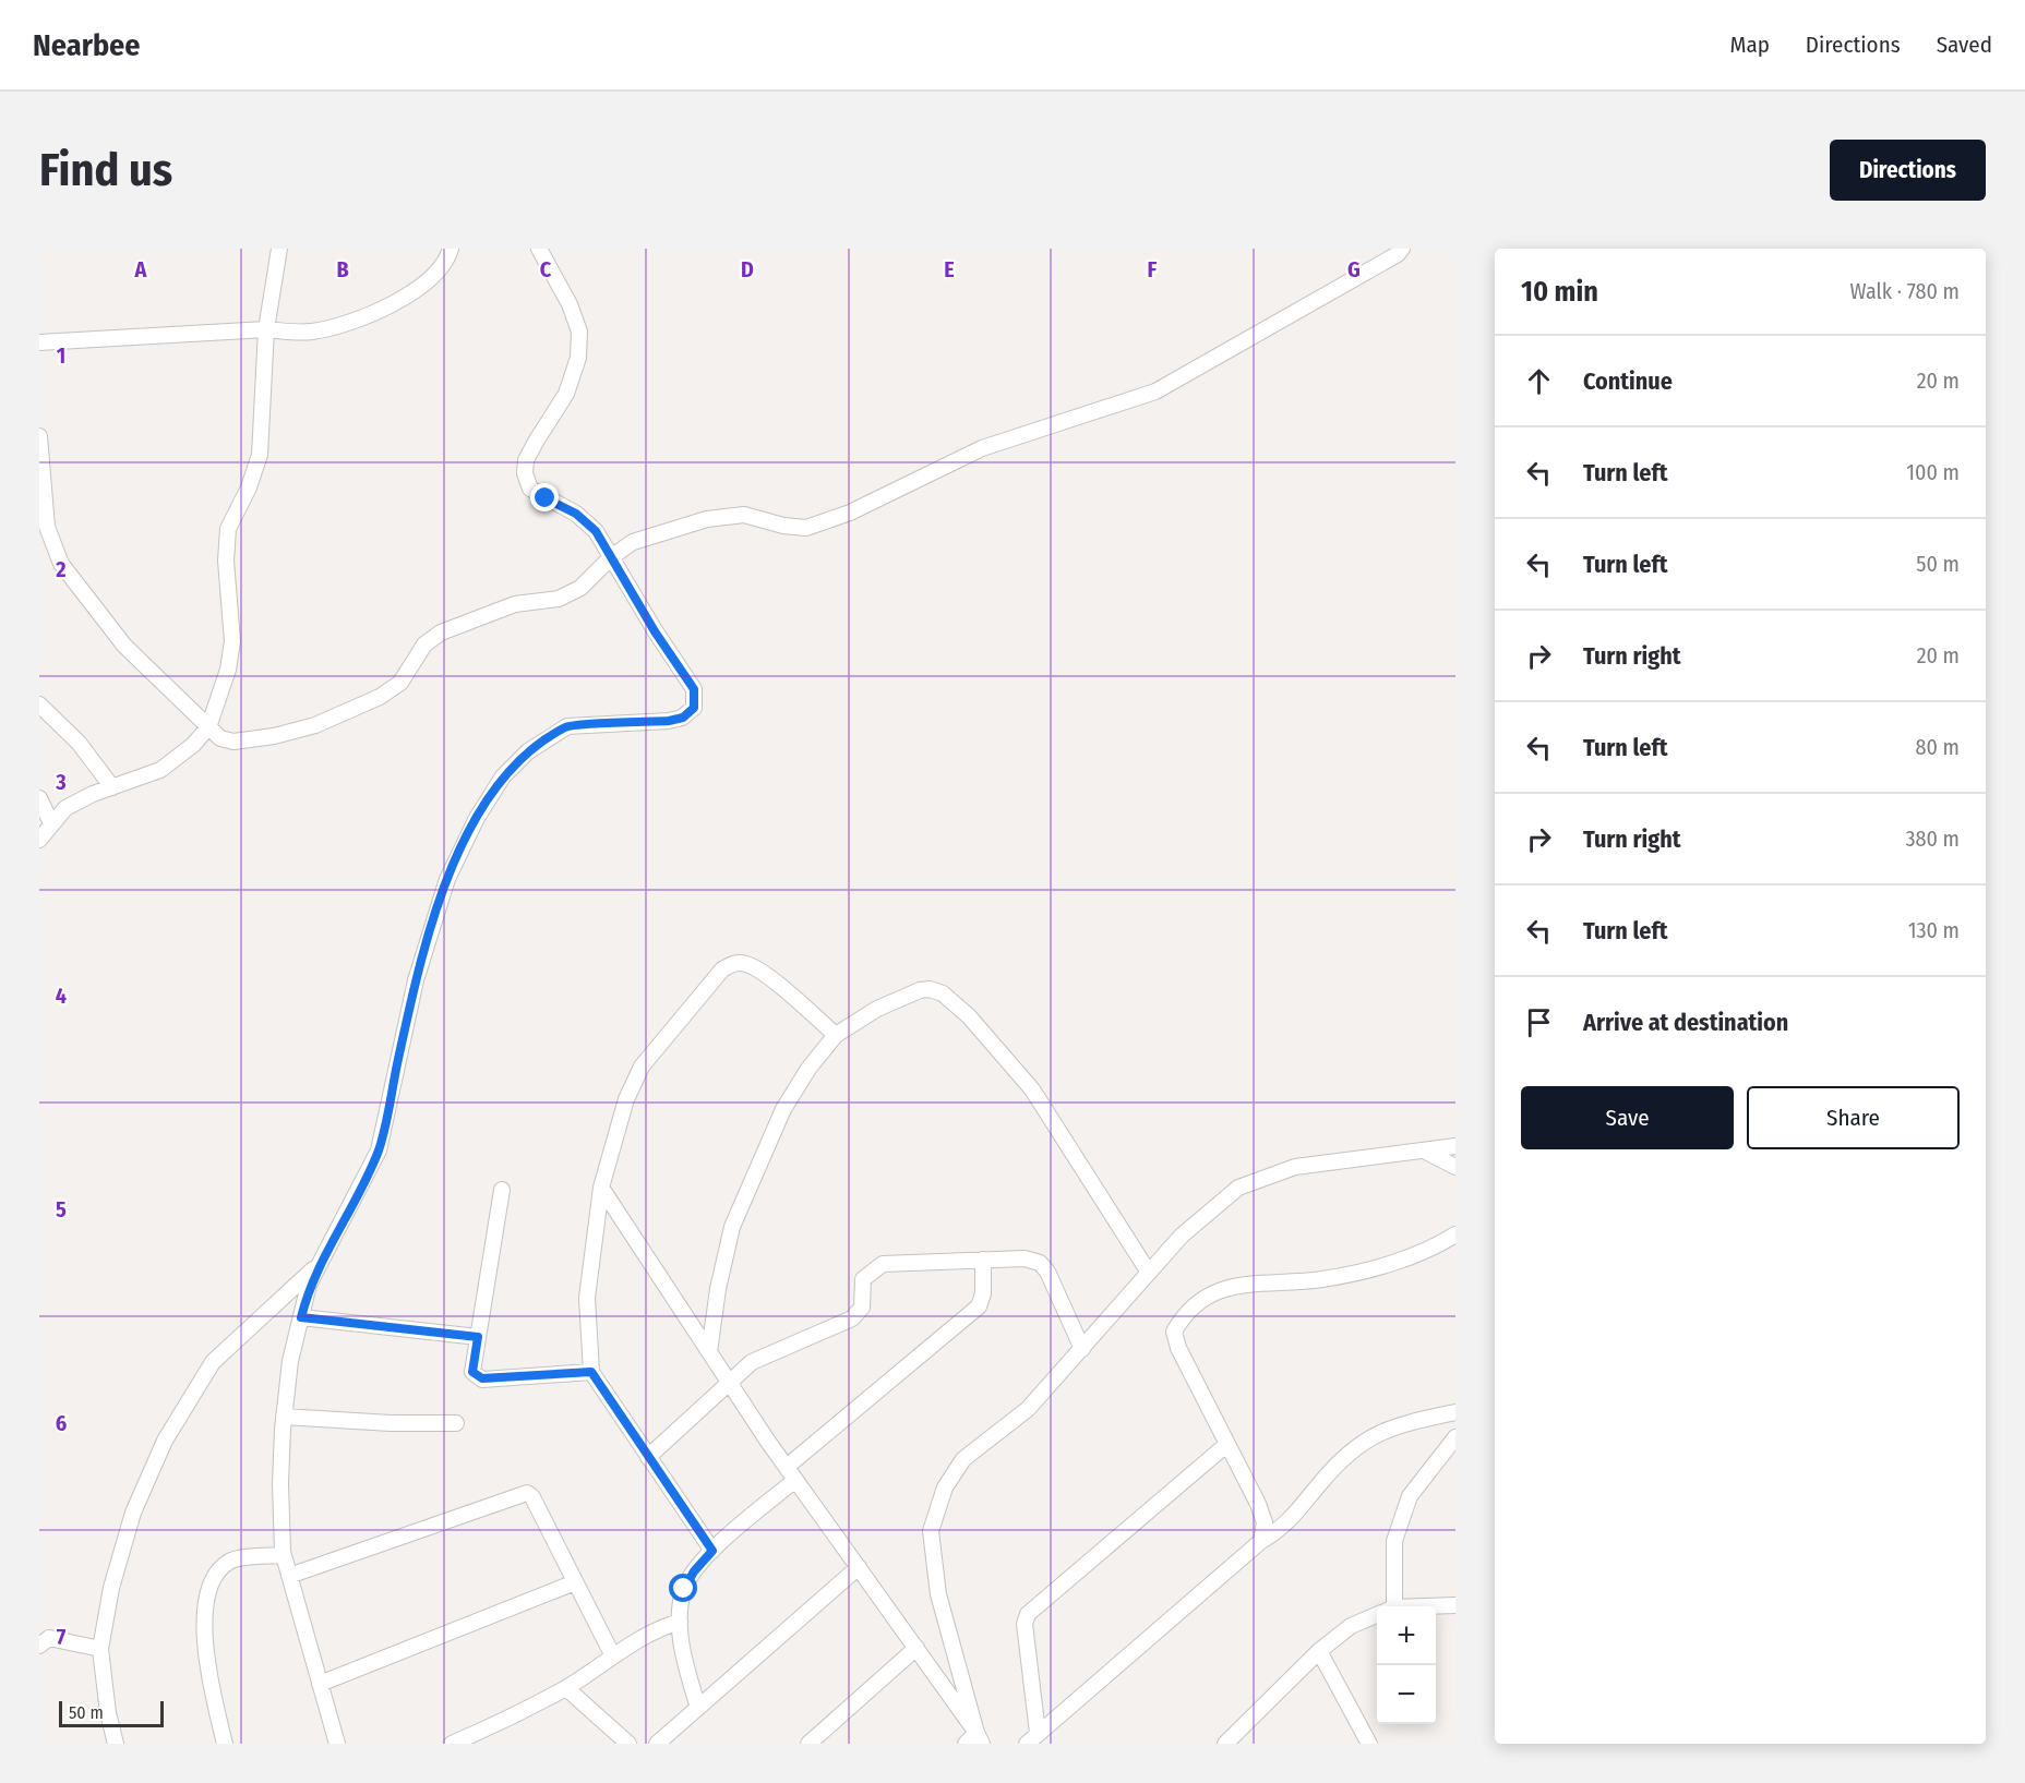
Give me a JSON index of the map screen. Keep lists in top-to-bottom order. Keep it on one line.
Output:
{"scale_bar":"50 m","page":{"header":"Nearbee","nav":["Map","Directions","Saved"],"buttons":["Directions",["Save","Share"]],"title":"Find us","heading":["10 min","Walk · 780 m"],"list":[["Continue","20 m"],["Turn left","100 m"],["Turn left","50 m"],["Turn right","20 m"],["Turn left","80 m"],["Turn right","380 m"],["Turn left","130 m"],"Arrive at destination"],"map_buttons":["+","−"],"scale":"50 m"},"grid":{"columns":["A","B","C","D","E","F","G"],"rows":["1","2","3","4","5","6","7"]}}
